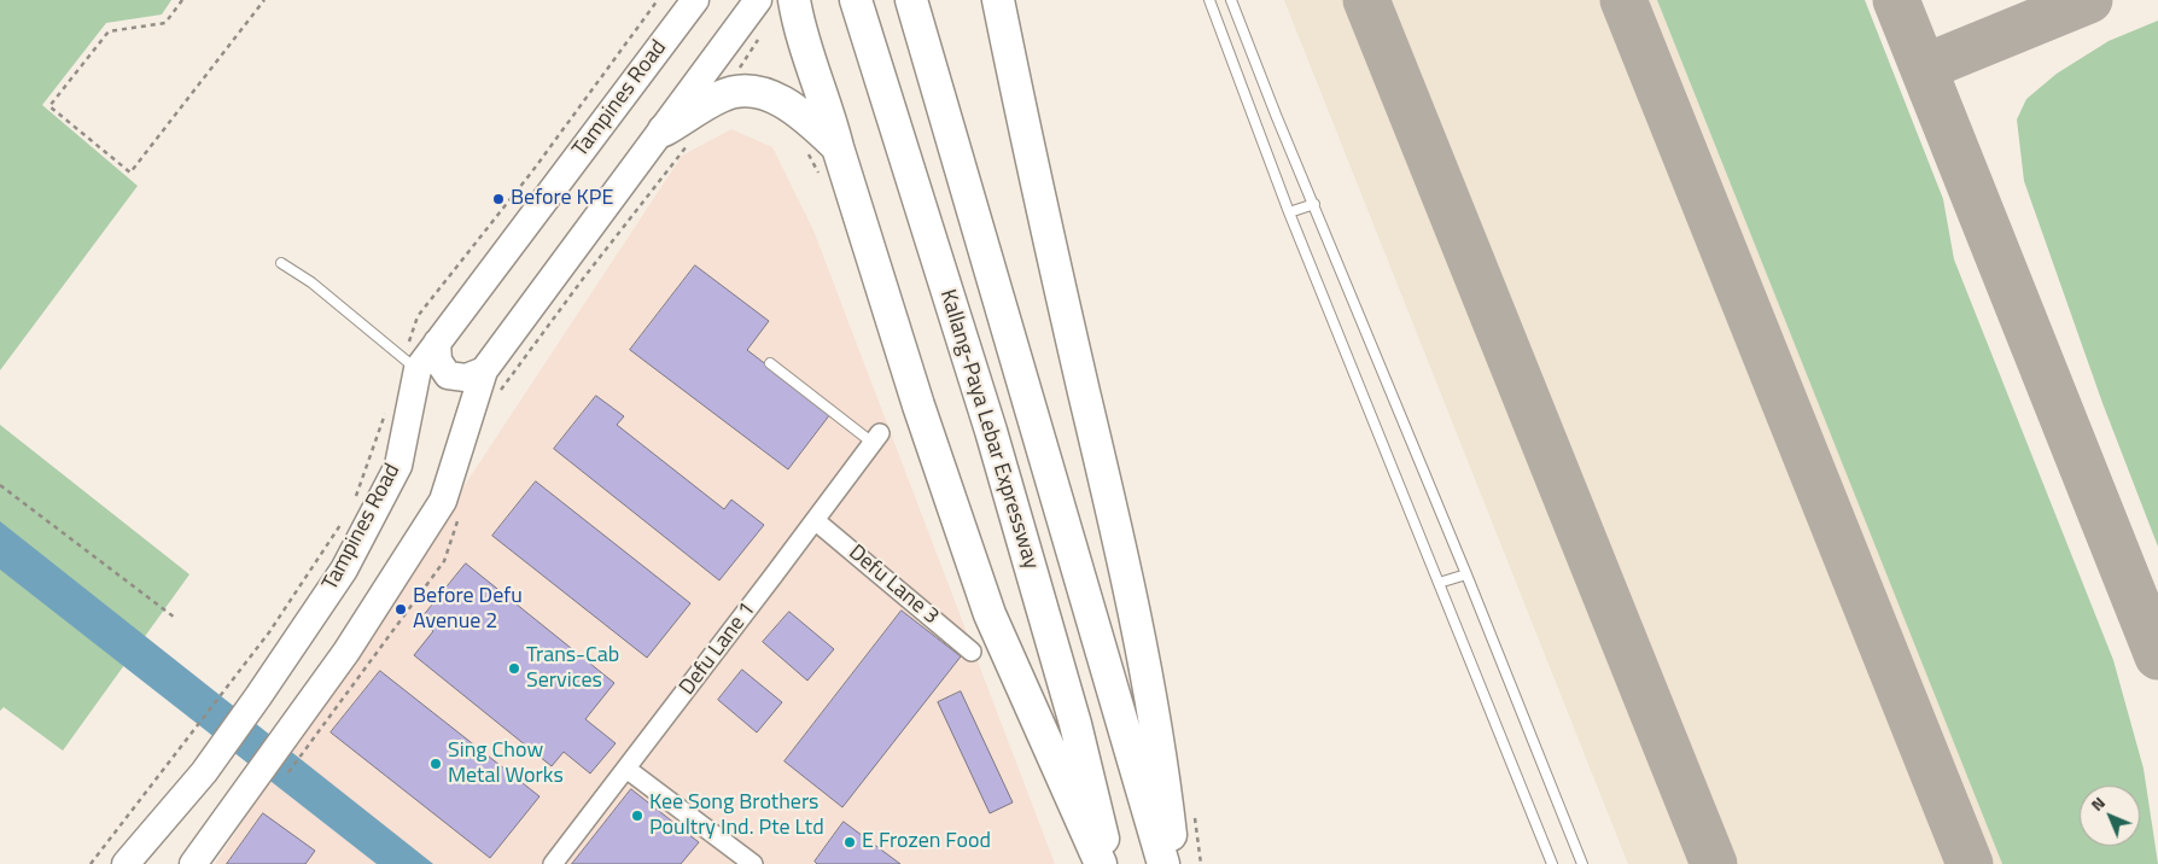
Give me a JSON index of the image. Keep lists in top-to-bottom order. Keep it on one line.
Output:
{"streets":{"highway":["Kallang-Paya Lebar Expressway"],"main road":["Tampines Road"],"street":["Defu Lane 3","Defu Lane 1"]},"crossings":[["Defu Lane 3","Defu Lane 1"]],"places":["Before KPE","Before Defu Avenue 2","Trans-Cab Services","Sing Chow Metal Works","Kee Song Brothers Poultry Ind. Pte Ltd","E Frozen Food"],"north":"top left"}
